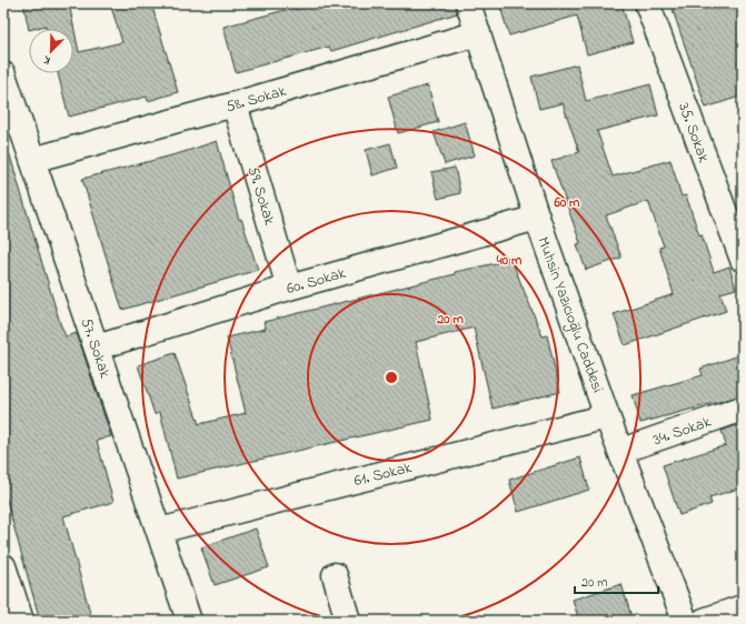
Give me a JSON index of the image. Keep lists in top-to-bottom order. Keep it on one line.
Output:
{"streets":{"street":["58. Sokak","35. Sokak","59. Sokak","60. Sokak","Muhsin Yazıcıoğlu Caddesi","57. Sokak","34. Sokak","61. Sokak"]},"crossings":[["58. Sokak","59. Sokak"],["58. Sokak","Muhsin Yazıcıoğlu Caddesi"],["58. Sokak","57. Sokak"],["59. Sokak","60. Sokak"],["60. Sokak","Muhsin Yazıcıoğlu Caddesi"],["60. Sokak","57. Sokak"],["Muhsin Yazıcıoğlu Caddesi","34. Sokak"],["Muhsin Yazıcıoğlu Caddesi","61. Sokak"],["57. Sokak","61. Sokak"]],"scale_bar":"20 m","north":"bottom left","rings":["60 m","40 m","20 m"]}
